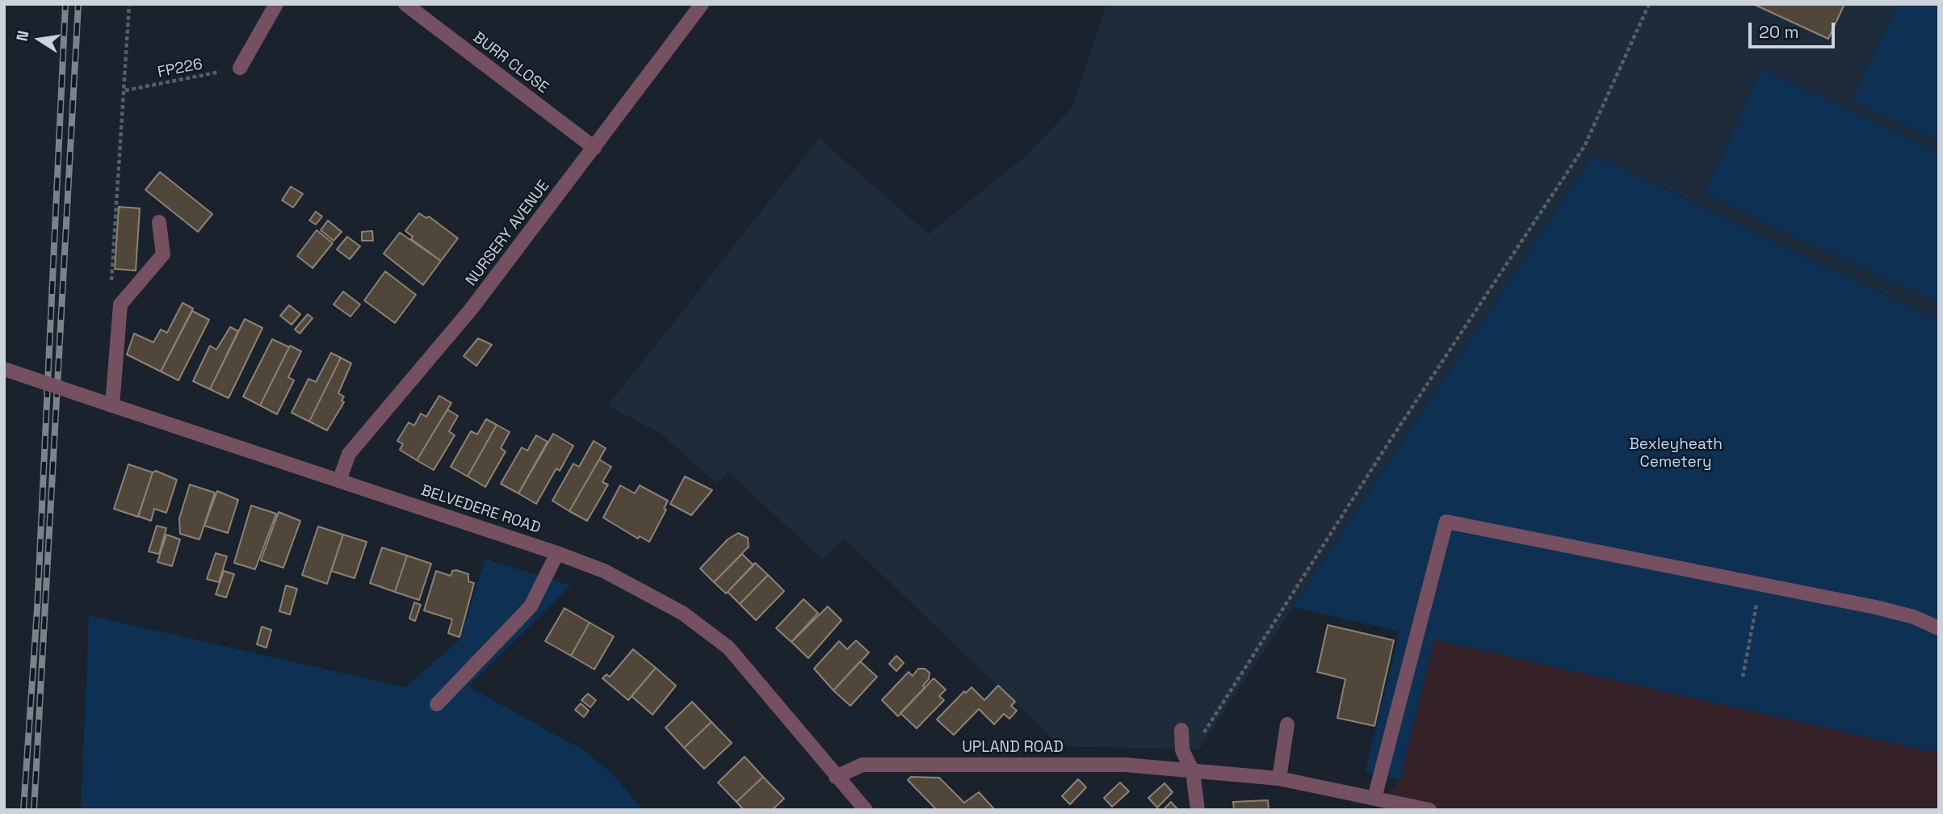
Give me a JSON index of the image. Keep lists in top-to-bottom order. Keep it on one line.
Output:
{"streets":{"street":["BURR CLOSE","NURSERY AVENUE","BELVEDERE ROAD","UPLAND ROAD"],"path":["FP226"]},"crossings":[["BURR CLOSE","NURSERY AVENUE"],["NURSERY AVENUE","BELVEDERE ROAD"],["BELVEDERE ROAD","UPLAND ROAD"]],"parks":["Bexleyheath Cemetery"],"scale_bar":"20 m","north":"left"}
